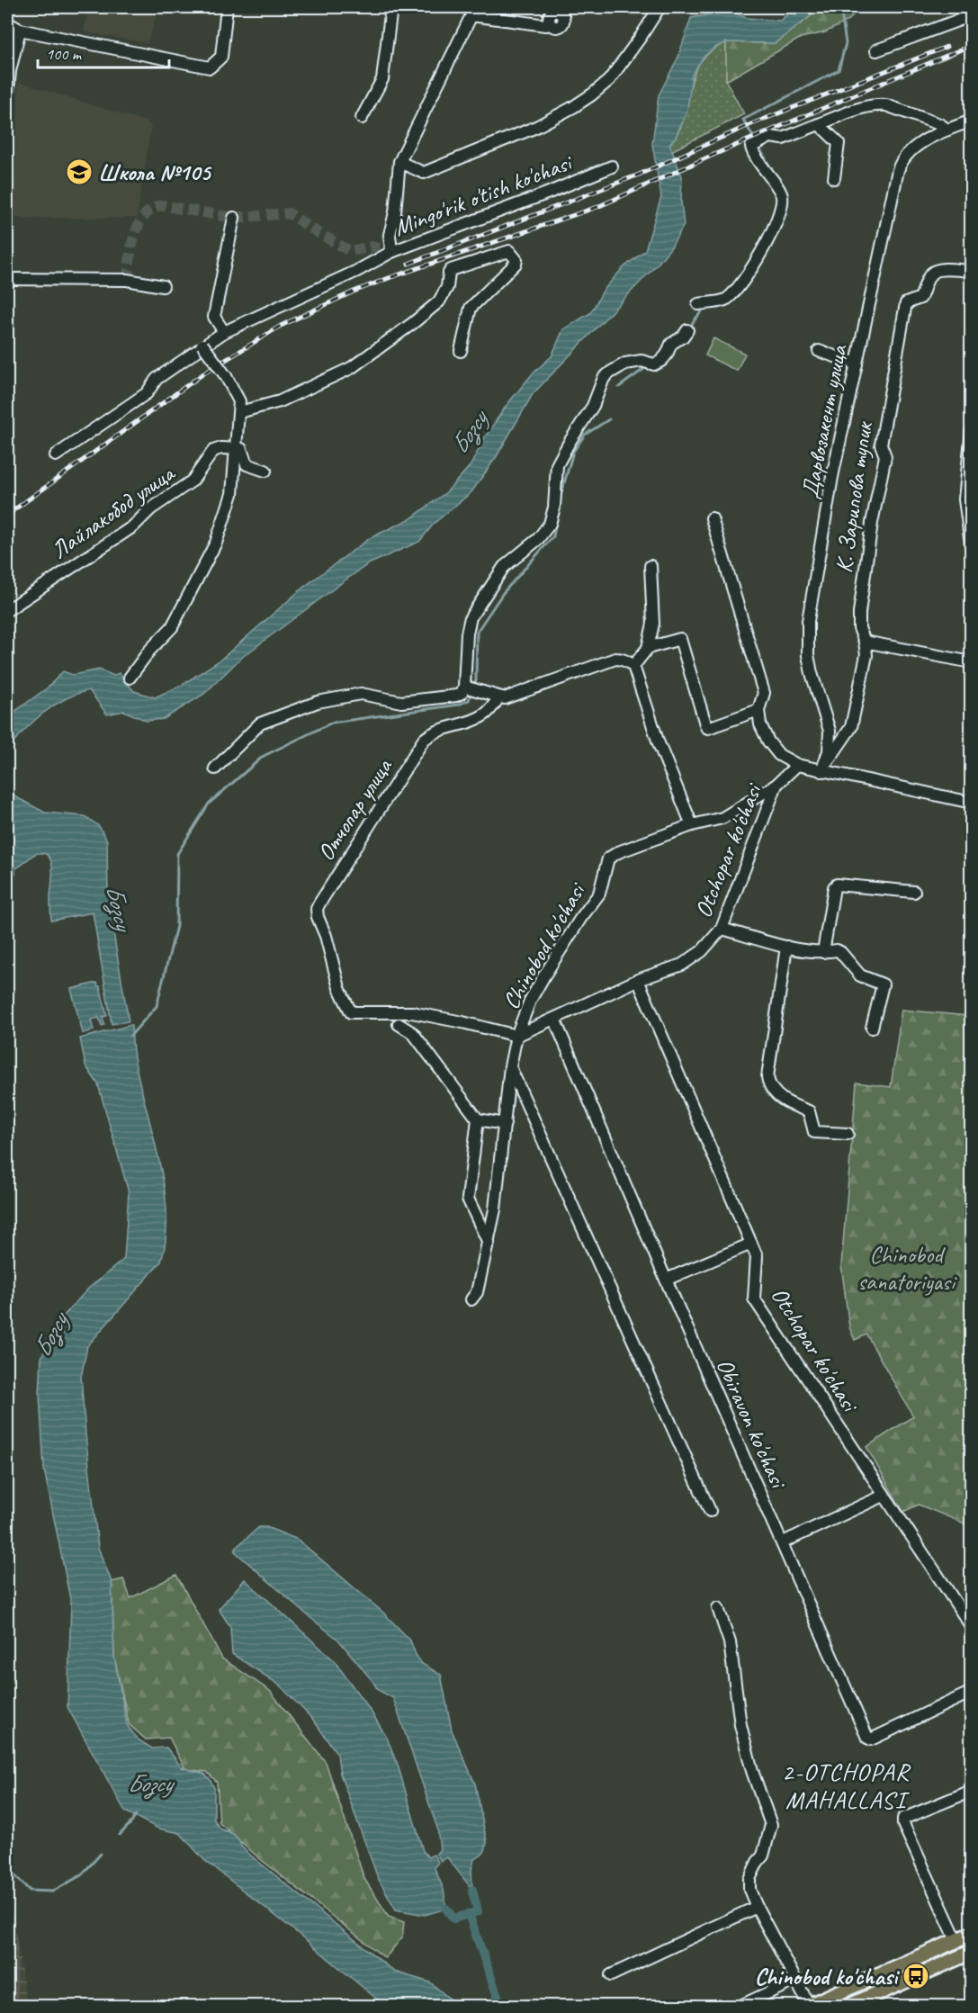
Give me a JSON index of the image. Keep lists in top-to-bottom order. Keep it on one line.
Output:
{"streets":{"street":["Mingo'rik o'tish ko'chasi","Дарвозакент улица","К. Зарипова тупик","Лайлакобод улица","Отчопар улица","Otchopar ko'chasi","Chinobod ko'chasi","Obiravon ko'chasi"]},"crossings":[["Дарвозакент улица","К. Зарипова тупик"],["Отчопар улица","Otchopar ko'chasi"],["Отчопар улица","Chinobod ko'chasi"],["Otchopar ko'chasi","Chinobod ko'chasi"],["Otchopar ko'chasi","Obiravon ko'chasi"]],"districts":["2-OTCHOPAR MAHALLASI"],"water":["Бозсу"],"parks":["Chinobod sanatoriyasi"],"places":{"school or university":["Школа №105"],"bus stop":["Chinobod ko'chasi"]},"scale_bar":"100 m"}
